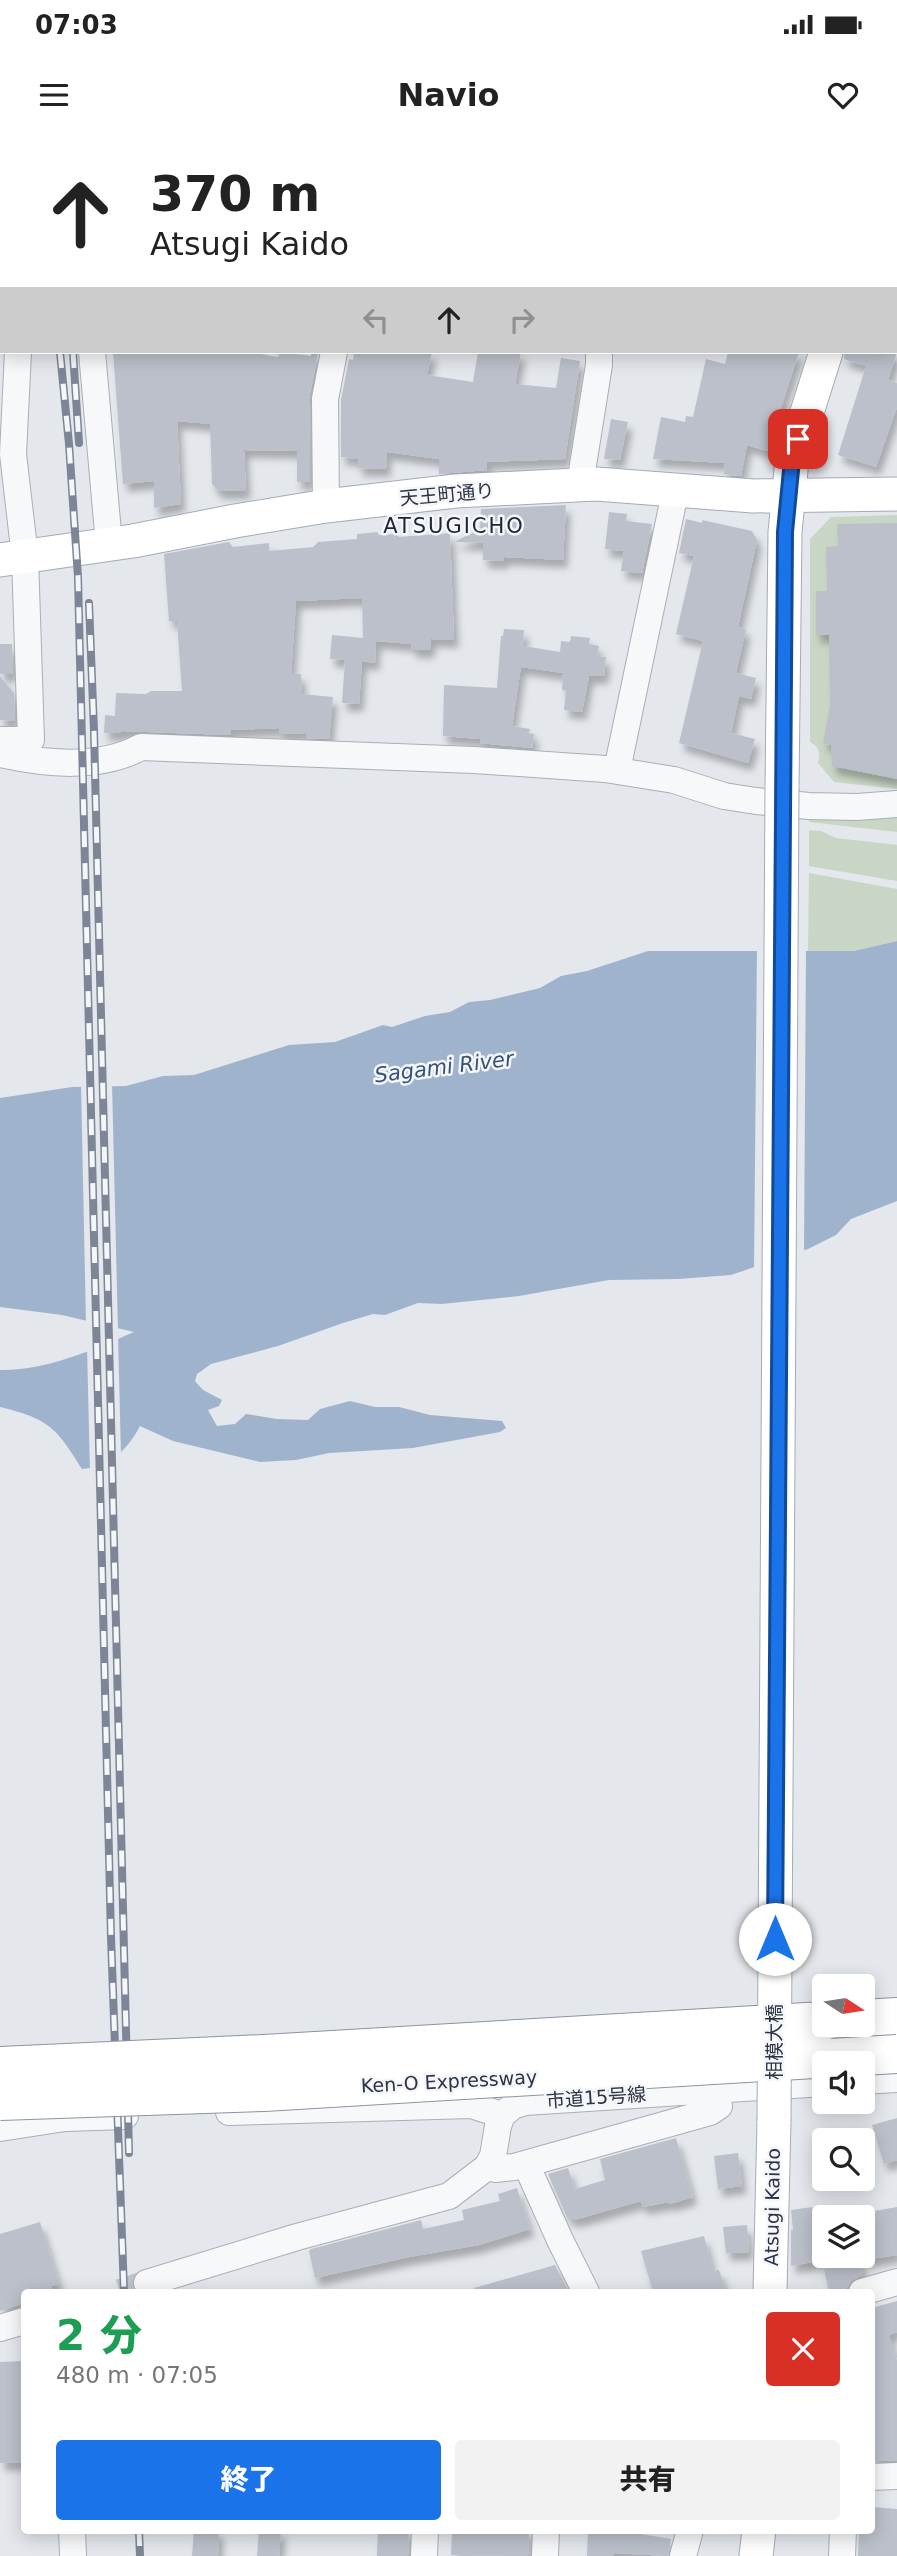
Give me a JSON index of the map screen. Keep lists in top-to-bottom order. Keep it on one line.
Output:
{"streets":{"highway":["Ken-O Expressway"],"main road":["天王町通り","相模大橋","Atsugi Kaido"],"street":["市道15号線"]},"crossings":[["天王町通り","相模大橋"],["相模大橋","Atsugi Kaido"]],"districts":["ATSUGICHO"],"water":["Sagami River"],"north":"right","page":{"status":"07:03","header":"Navio","turn":["370 m","Atsugi Kaido"],"heading":["2 分","480 m · 07:05"],"buttons":["終了","共有"]}}
